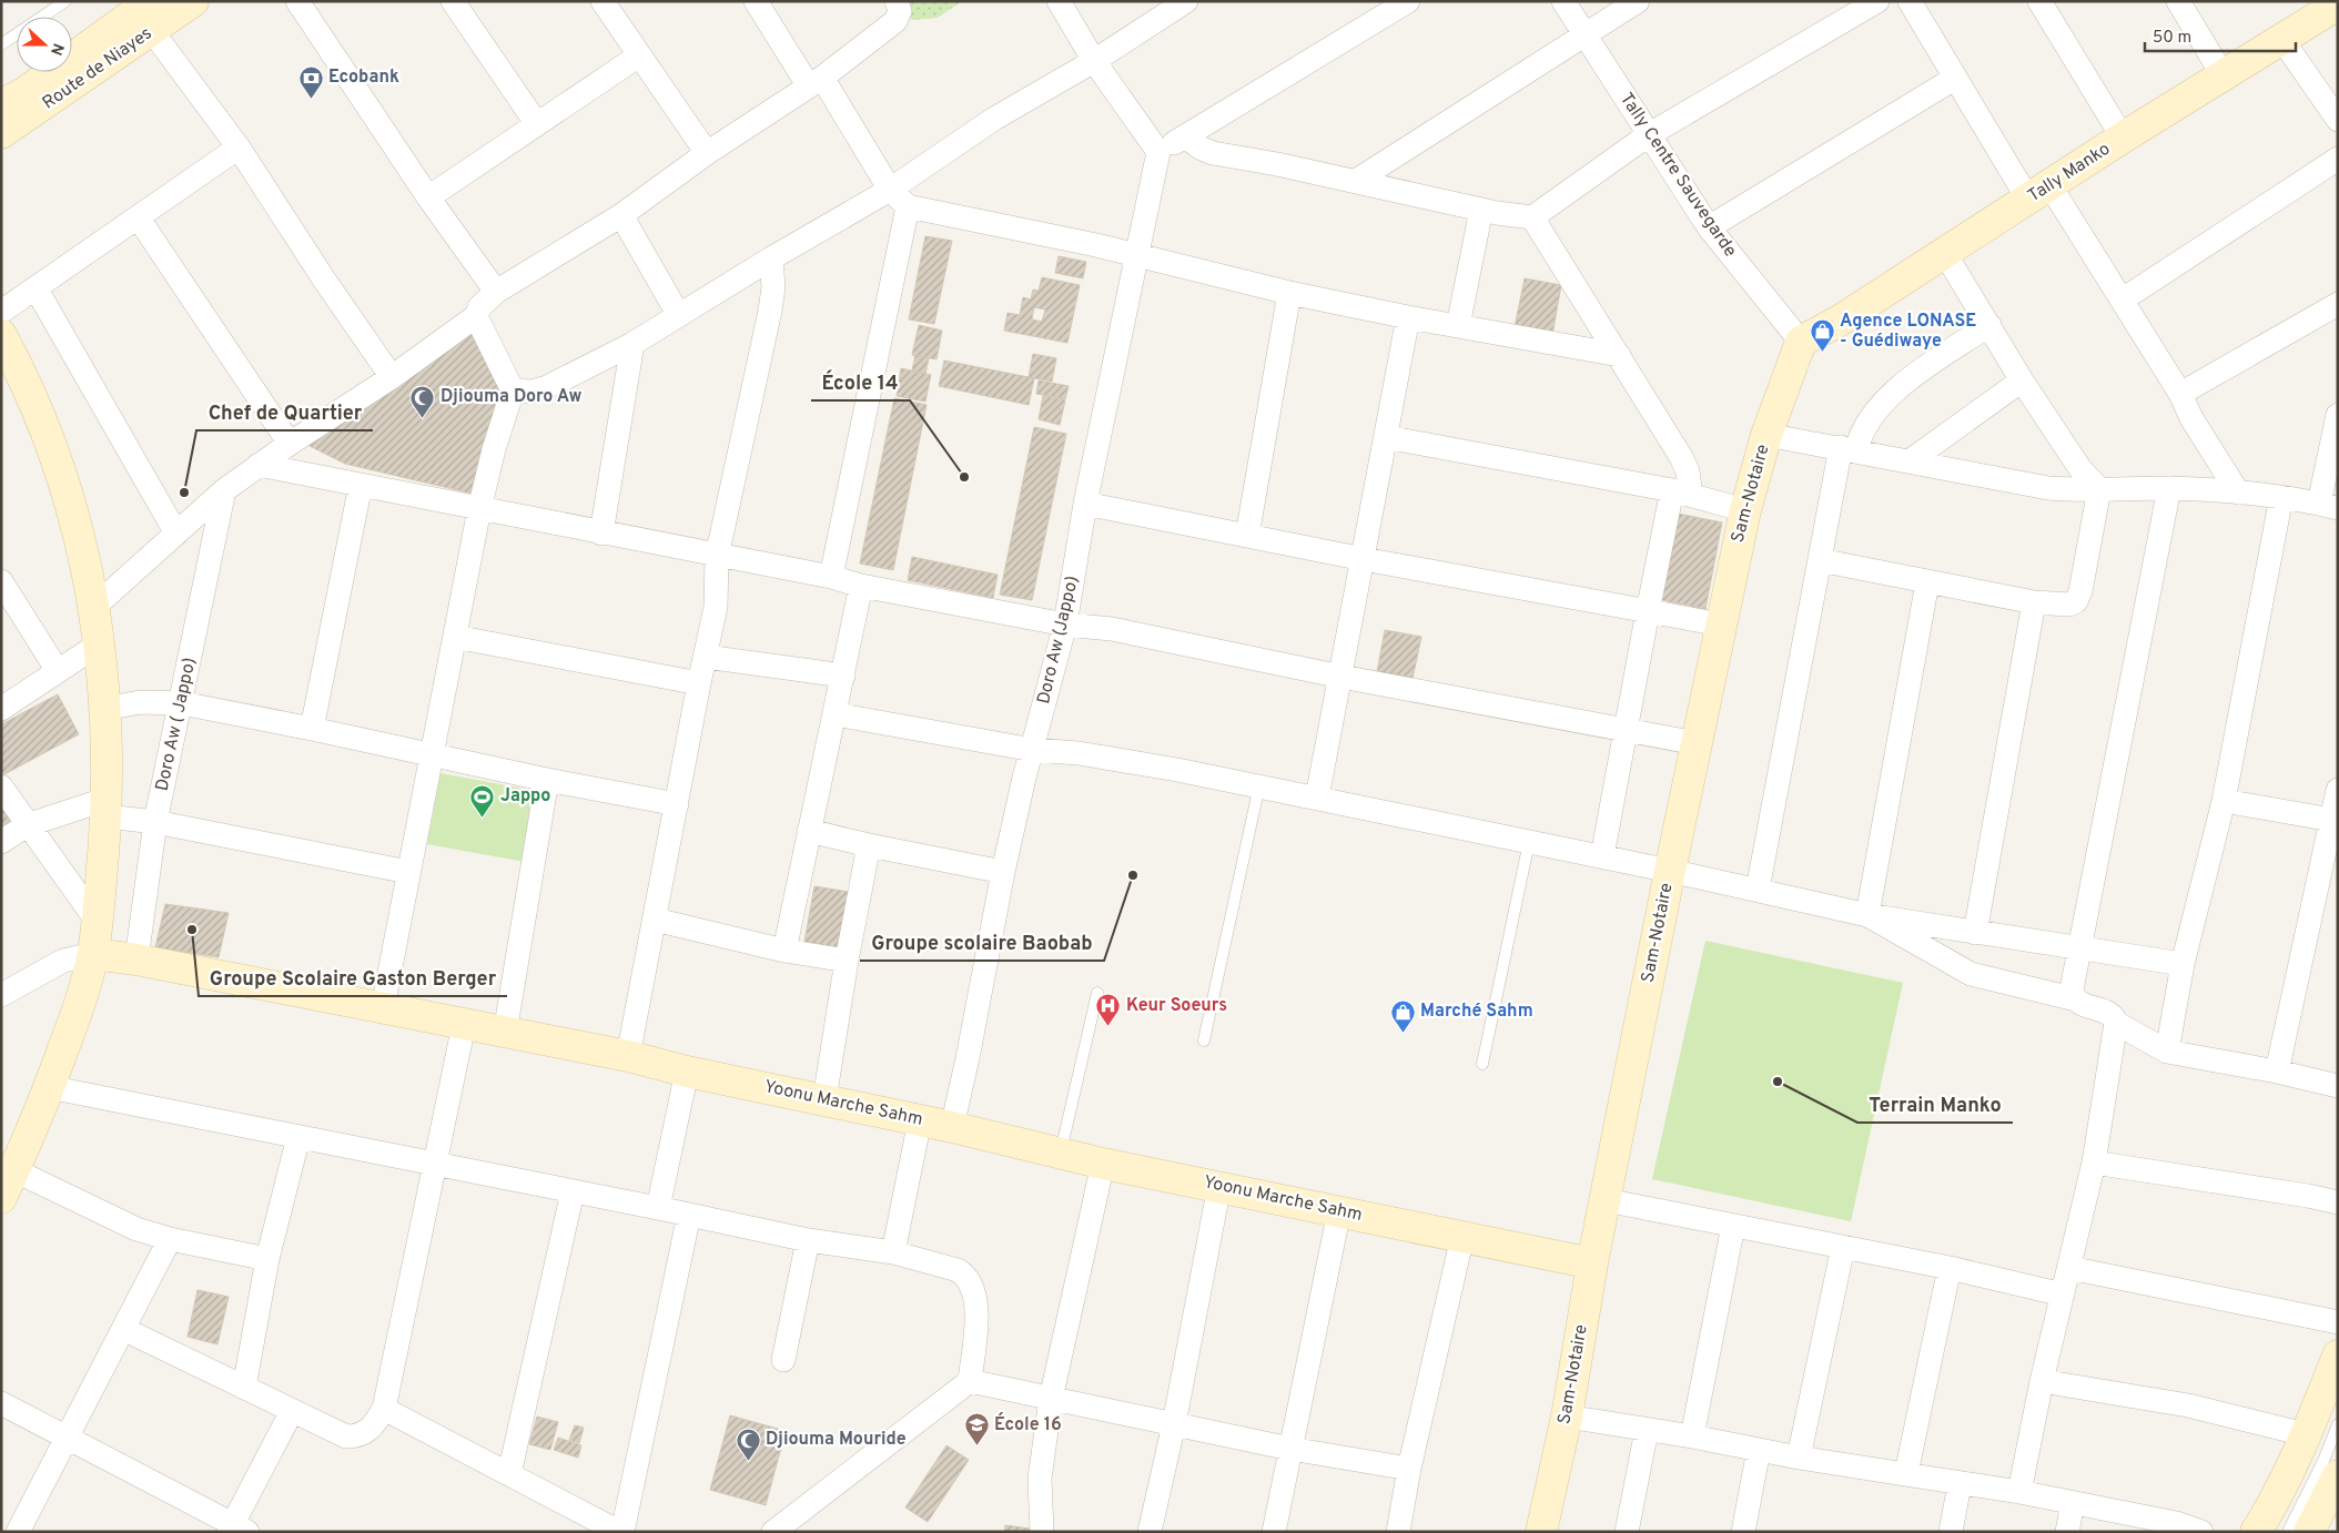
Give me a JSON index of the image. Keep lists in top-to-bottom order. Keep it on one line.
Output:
{"streets":{"street":["Route de Niayes","Tally Manko","Tally Centre Sauvegarde","Sam-Notaire","Doro Aw (Jappo)","Doro Aw ( Jappo)","Yoonu Marche Sahm"]},"crossings":[["Tally Manko","Tally Centre Sauvegarde"],["Tally Manko","Sam-Notaire"],["Tally Centre Sauvegarde","Sam-Notaire"],["Sam-Notaire","Yoonu Marche Sahm"],["Doro Aw (Jappo)","Yoonu Marche Sahm"],["Doro Aw ( Jappo)","Yoonu Marche Sahm"]],"places":{"bank":["Ecobank"],"shop":["Agence LONASE - Guédiwaye","Marché Sahm"],"mosque":["Djiouma Doro Aw","Djiouma Mouride"],"other":["École 14","Chef de Quartier","Groupe scolaire Baobab","Groupe Scolaire Gaston Berger","Terrain Manko"],"sports":["Jappo"],"hospital":["Keur Soeurs"],"school or university":["École 16"]},"scale_bar":"50 m","north":"right"}
